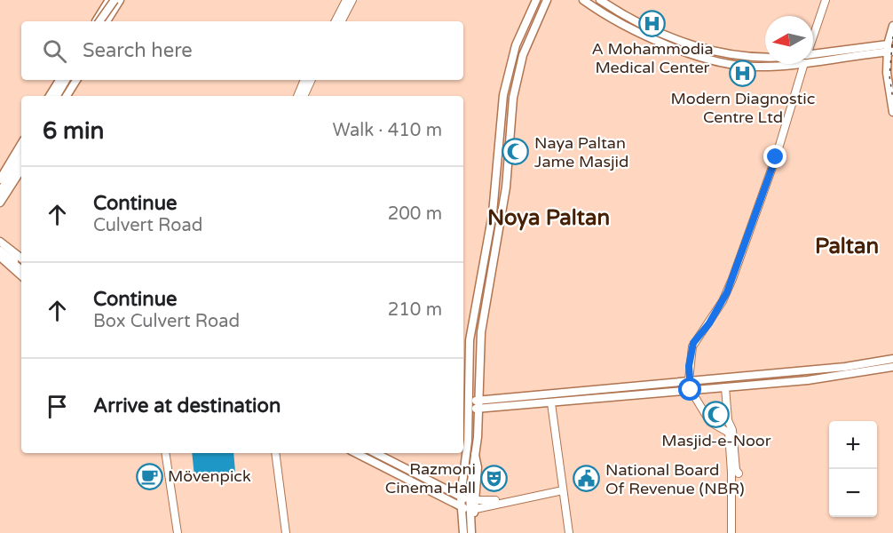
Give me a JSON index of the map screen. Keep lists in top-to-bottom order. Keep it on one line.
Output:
{"districts":["Noya Paltan","Paltan"],"places":{"hospital":["A Mohammodia Medical Center","Modern Diagnostic Centre Ltd"],"mosque":["Naya Paltan Jame Masjid","Masjid-e-Noor"],"cafe":["Mövenpick"],"theatre":["Razmoni Cinema Hall"],"public building":["National Board Of Revenue (NBR)"]},"north":"left","page":{"search":"Search here","heading":["6 min","Walk · 410 m"],"list":[["Continue","Culvert Road","200 m"],["Continue","Box Culvert Road","210 m"],"Arrive at destination"],"map_buttons":["+","−"]}}
